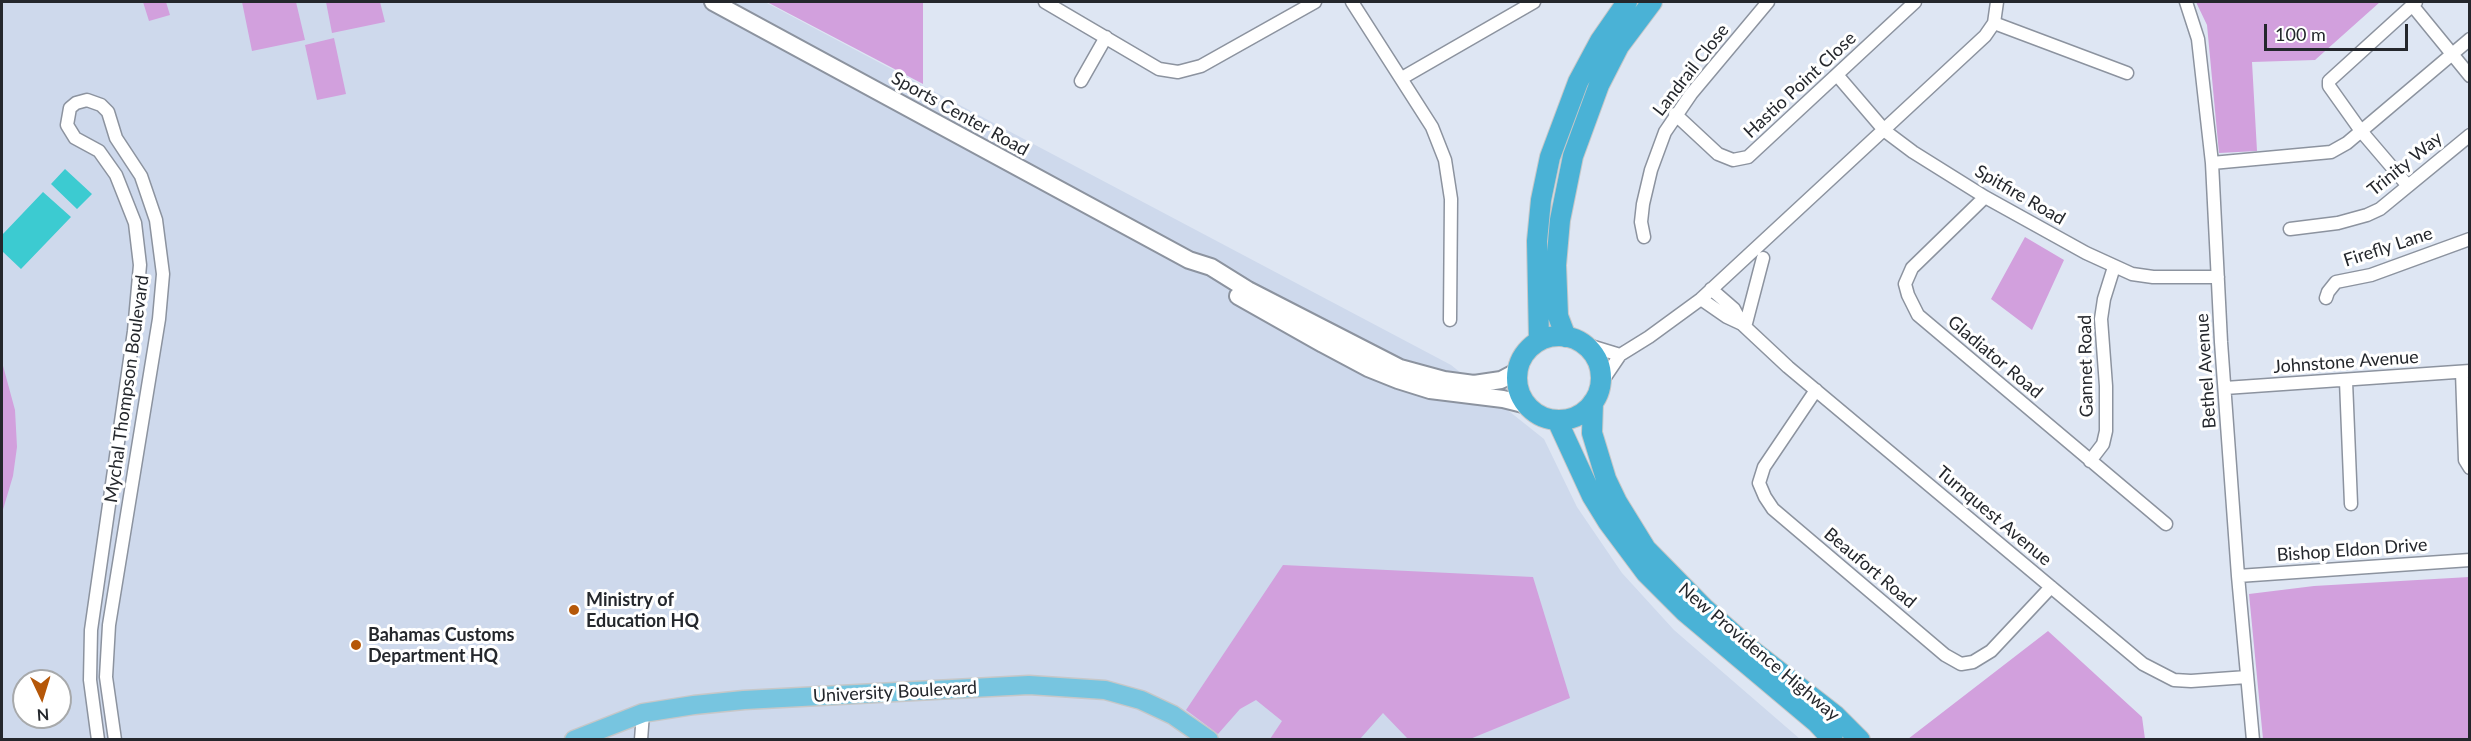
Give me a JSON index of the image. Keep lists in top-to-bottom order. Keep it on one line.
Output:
{"streets":{"highway":["New Providence Highway"],"main road":["Sports Center Road","University Boulevard"],"street":["Landrail Close","Hastio Point Close","Trinity Way","Spitfire Road","Firefly Lane","Gladiator Road","Johnstone Avenue","Gannet Road","Bethel Avenue","Mychal Thompson Boulevard","Turnquest Avenue","Bishop Eldon Drive","Beaufort Road"]},"crossings":[["Landrail Close","Hastio Point Close"],["Hastio Point Close","Spitfire Road"],["Sports Center Road","New Providence Highway"],["Spitfire Road","Gladiator Road"],["Spitfire Road","Gannet Road"],["Spitfire Road","Bethel Avenue"],["Gladiator Road","Gannet Road"],["Johnstone Avenue","Bethel Avenue"],["Bethel Avenue","Turnquest Avenue"],["Bethel Avenue","Bishop Eldon Drive"],["Turnquest Avenue","Beaufort Road"]],"places":["Ministry of Education HQ","Bahamas Customs Department HQ"],"scale_bar":"100 m","north":"bottom"}
